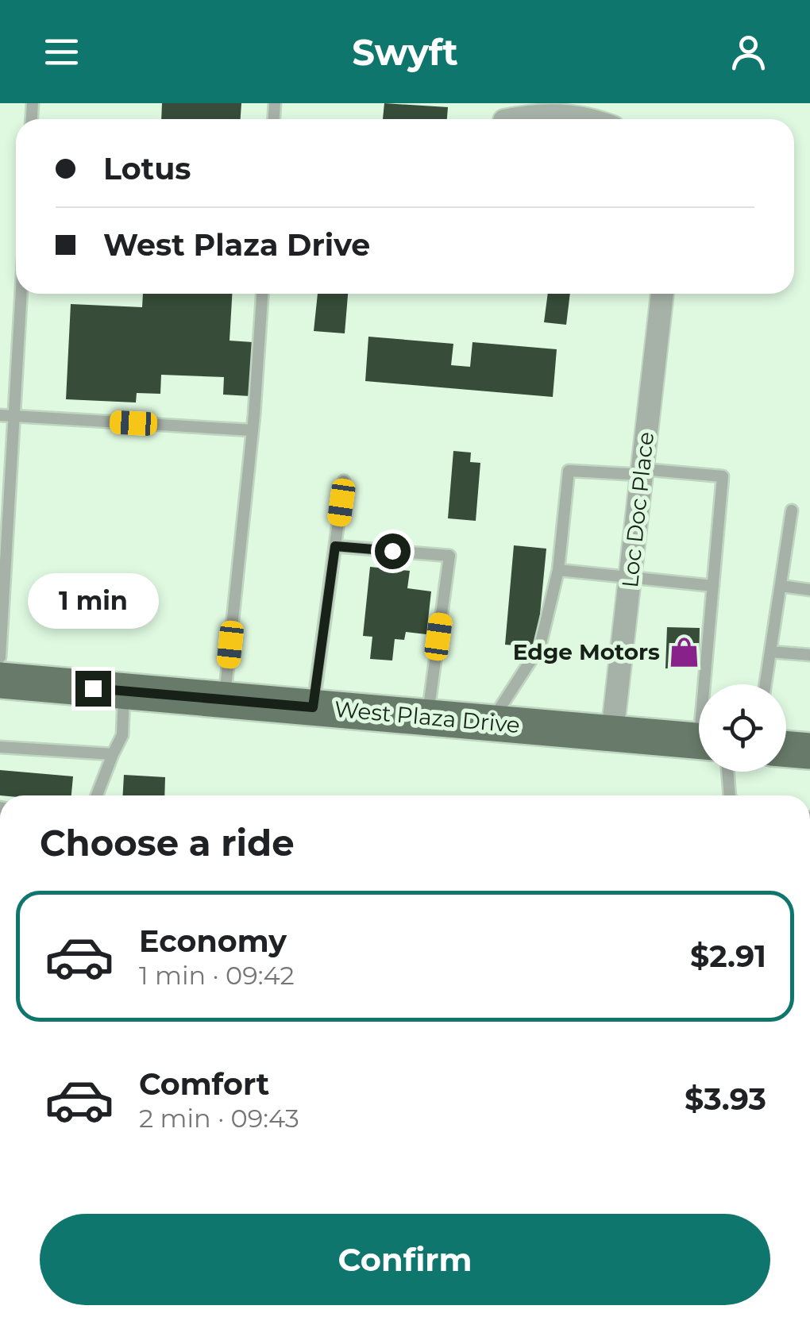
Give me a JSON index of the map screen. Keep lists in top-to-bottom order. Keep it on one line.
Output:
{"streets":{"main road":["West Plaza Drive"],"street":["Loc Doc Place"]},"crossings":[["Loc Doc Place","West Plaza Drive"]],"places":{"shop":["Edge Motors"]},"page":{"header":"Swyft","banner":["Lotus","West Plaza Drive"],"bubble":"1 min","heading":"Choose a ride","list":[{"name":"Economy","note":"1 min · 09:42","value":"$2.91"},{"name":"Comfort","note":"2 min · 09:43","value":"$3.93"}],"buttons":"Confirm"}}
